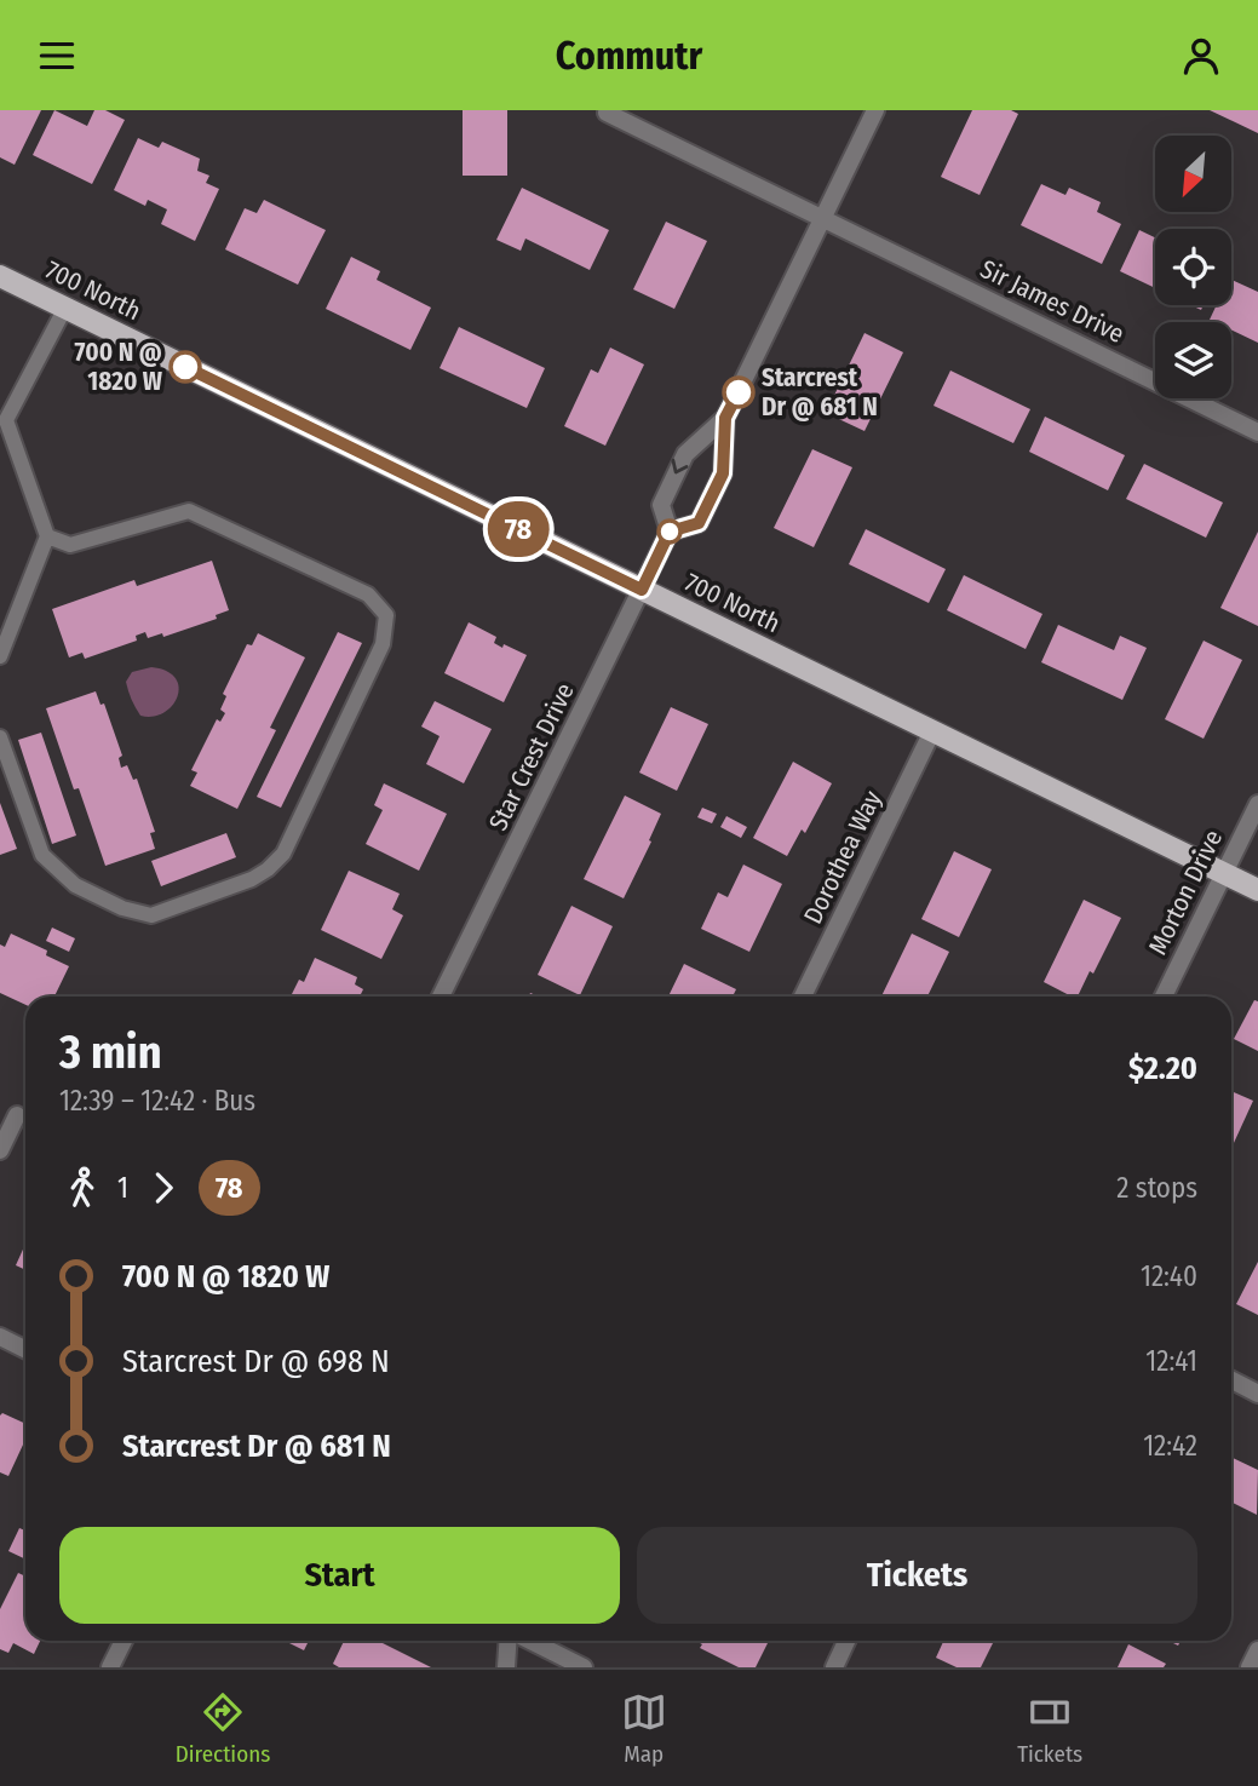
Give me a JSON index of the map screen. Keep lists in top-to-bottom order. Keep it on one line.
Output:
{"streets":{"main road":["700 North"],"street":["Sir James Drive","Star Crest Drive","Dorothea Way","Morton Drive"]},"crossings":[["700 North","Star Crest Drive"],["700 North","Dorothea Way"],["700 North","Morton Drive"],["Sir James Drive","Star Crest Drive"]],"places":["700 N @ 1820 W","Starcrest Dr @ 681 N"],"lines":["bus line 78"],"north":"bottom left","page":{"header":"Commutr","on_map":"78","heading":["3 min","12:39 – 12:42 · Bus","$2.20"],"legs":["1","78","2 stops"],"list":[{"name":"700 N @ 1820 W","value":"12:40"},{"name":"Starcrest Dr @ 698 N","value":"12:41"},{"name":"Starcrest Dr @ 681 N","value":"12:42"}],"buttons":["Start","Tickets"],"tabs":["Directions","Map","Tickets"]}}
